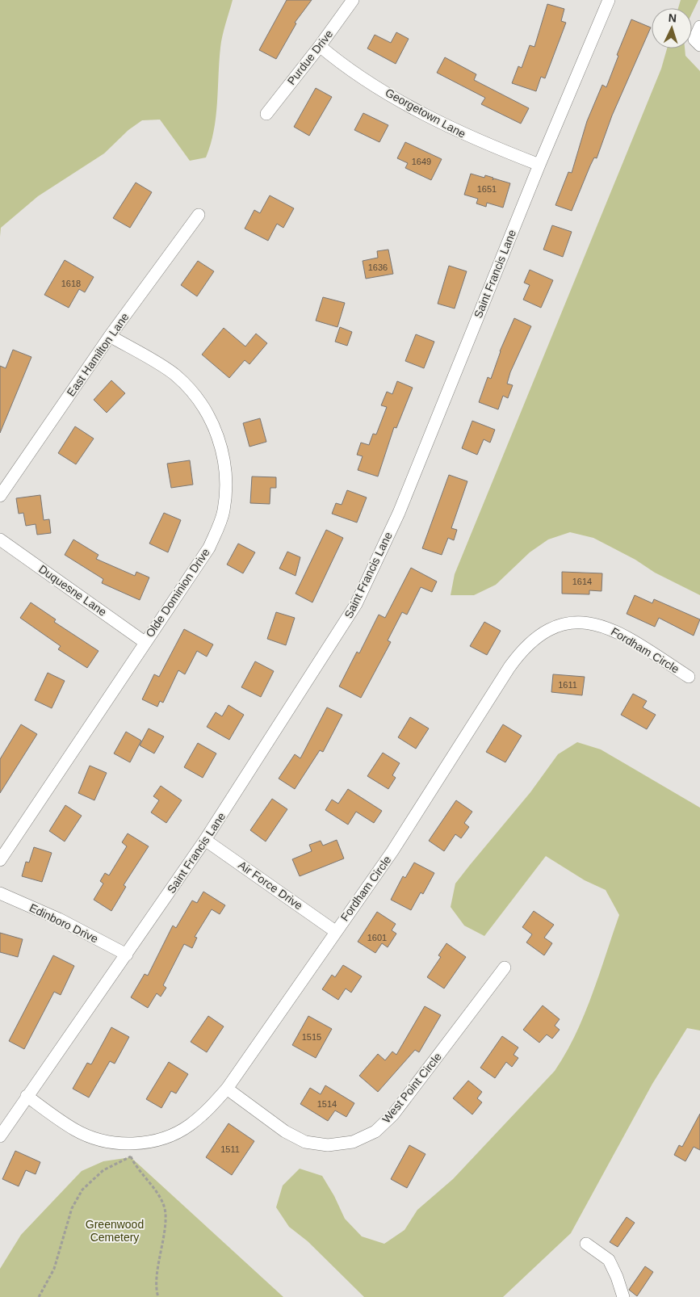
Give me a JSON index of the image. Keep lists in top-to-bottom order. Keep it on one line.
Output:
{"streets":{"street":["Purdue Drive","Georgetown Lane","Saint Francis Lane","East Hamilton Lane","Duquesne Lane","Olde Dominion Drive","Fordham Circle","Air Force Drive","Edinboro Drive","West Point Circle"]},"crossings":[["Purdue Drive","Georgetown Lane"],["Georgetown Lane","Saint Francis Lane"],["Saint Francis Lane","Fordham Circle"],["Saint Francis Lane","Air Force Drive"],["Saint Francis Lane","Edinboro Drive"],["East Hamilton Lane","Olde Dominion Drive"],["Duquesne Lane","Olde Dominion Drive"],["Fordham Circle","Air Force Drive"],["Fordham Circle","West Point Circle"]],"parks":["Greenwood Cemetery"],"house_numbers":["1649","1651","1636","1618","1614","1611","1601","1515","1514","1511"],"north":"top"}
